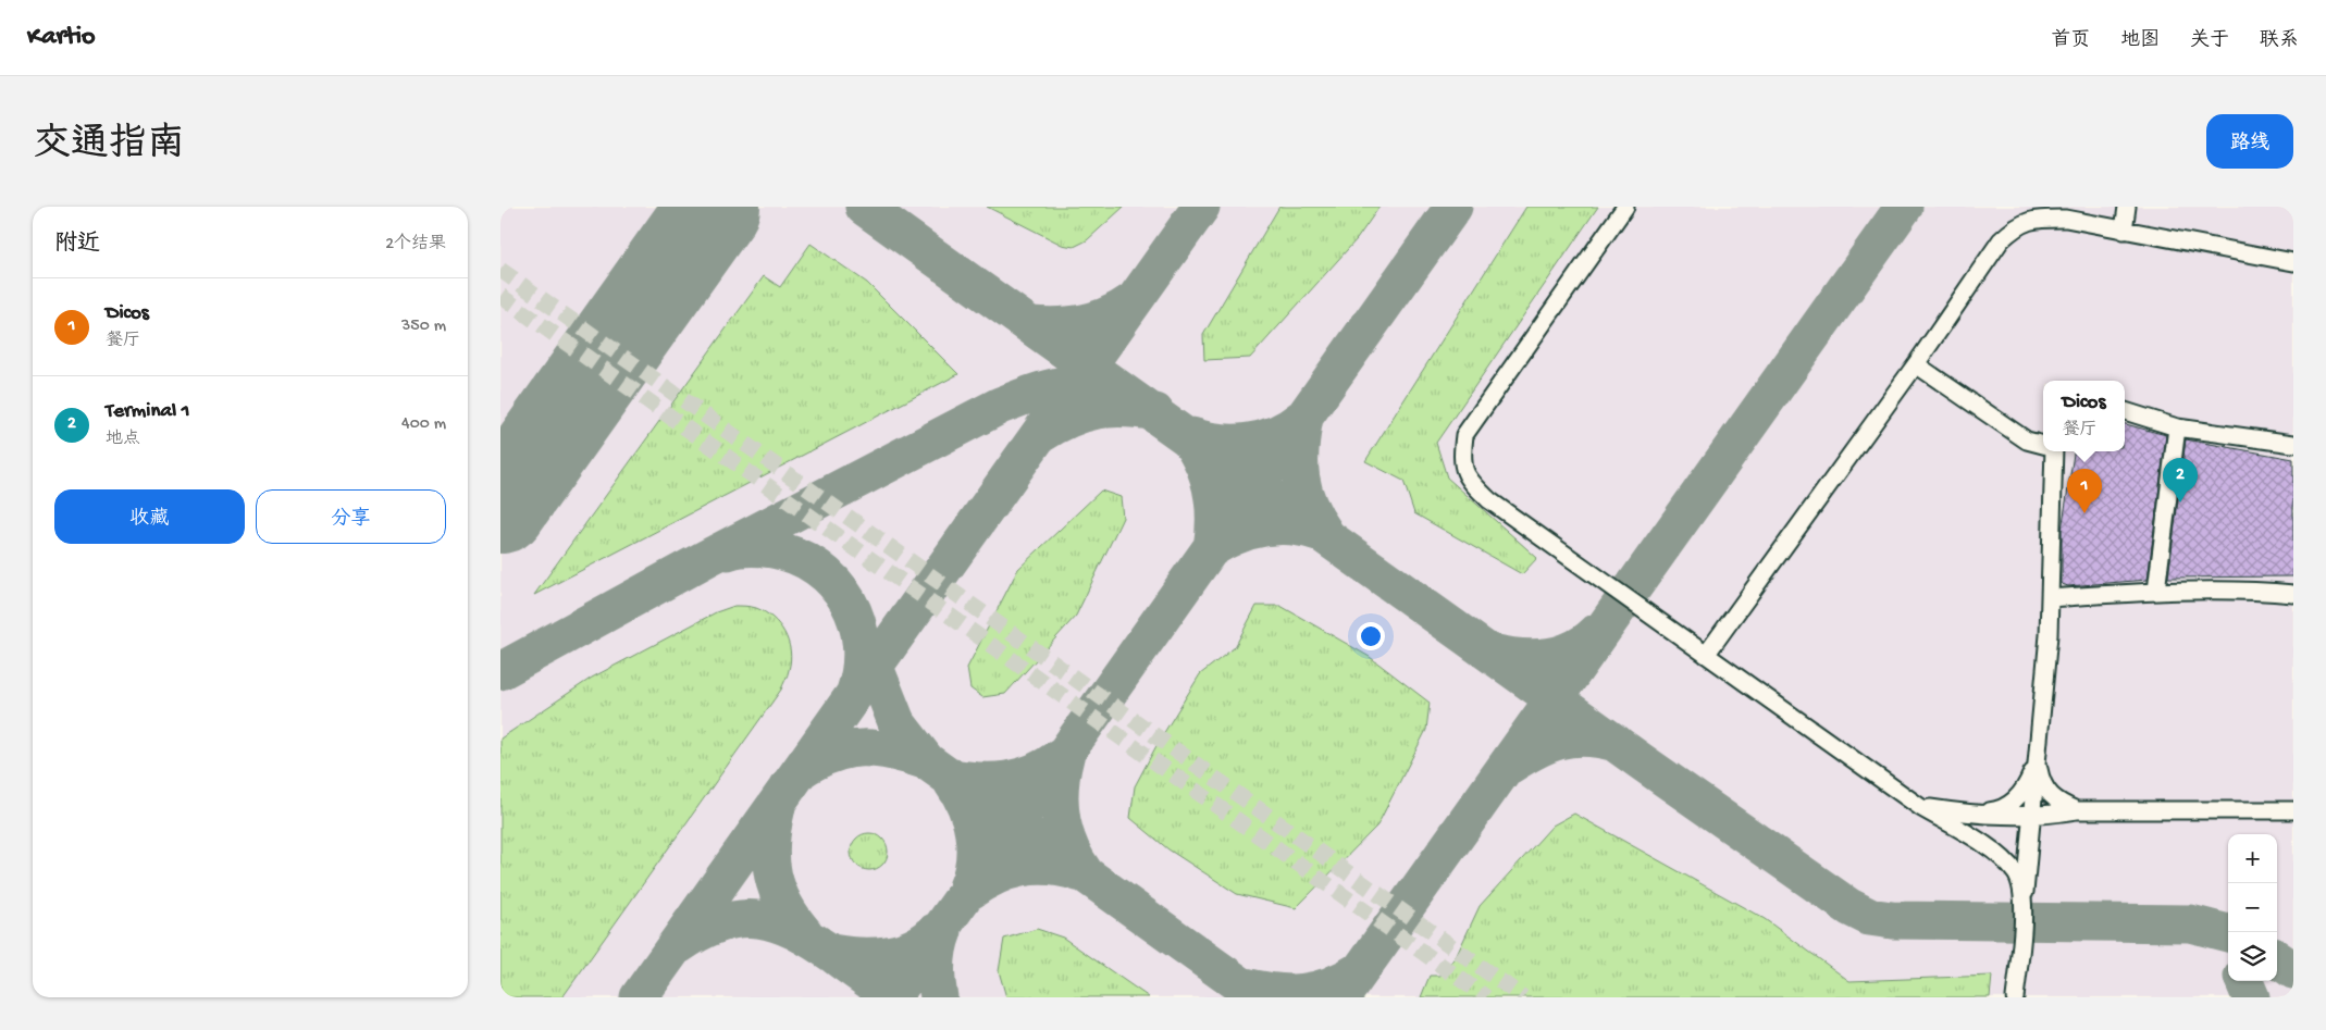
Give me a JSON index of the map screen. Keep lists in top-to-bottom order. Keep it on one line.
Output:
{"page":{"header":"Kartio","nav":["首页","地图","关于","联系"],"title":"交通指南","buttons":["路线",["收藏","分享"]],"heading":["附近","2个结果"],"list":[{"mark":"1","name":"Dicos","note":"餐厅","value":"350 m"},{"mark":"2","name":"Terminal 1","note":"地点","value":"400 m"}],"popup":["Dicos","餐厅"],"pins":["2","1"],"map_buttons":["+","−"]}}
